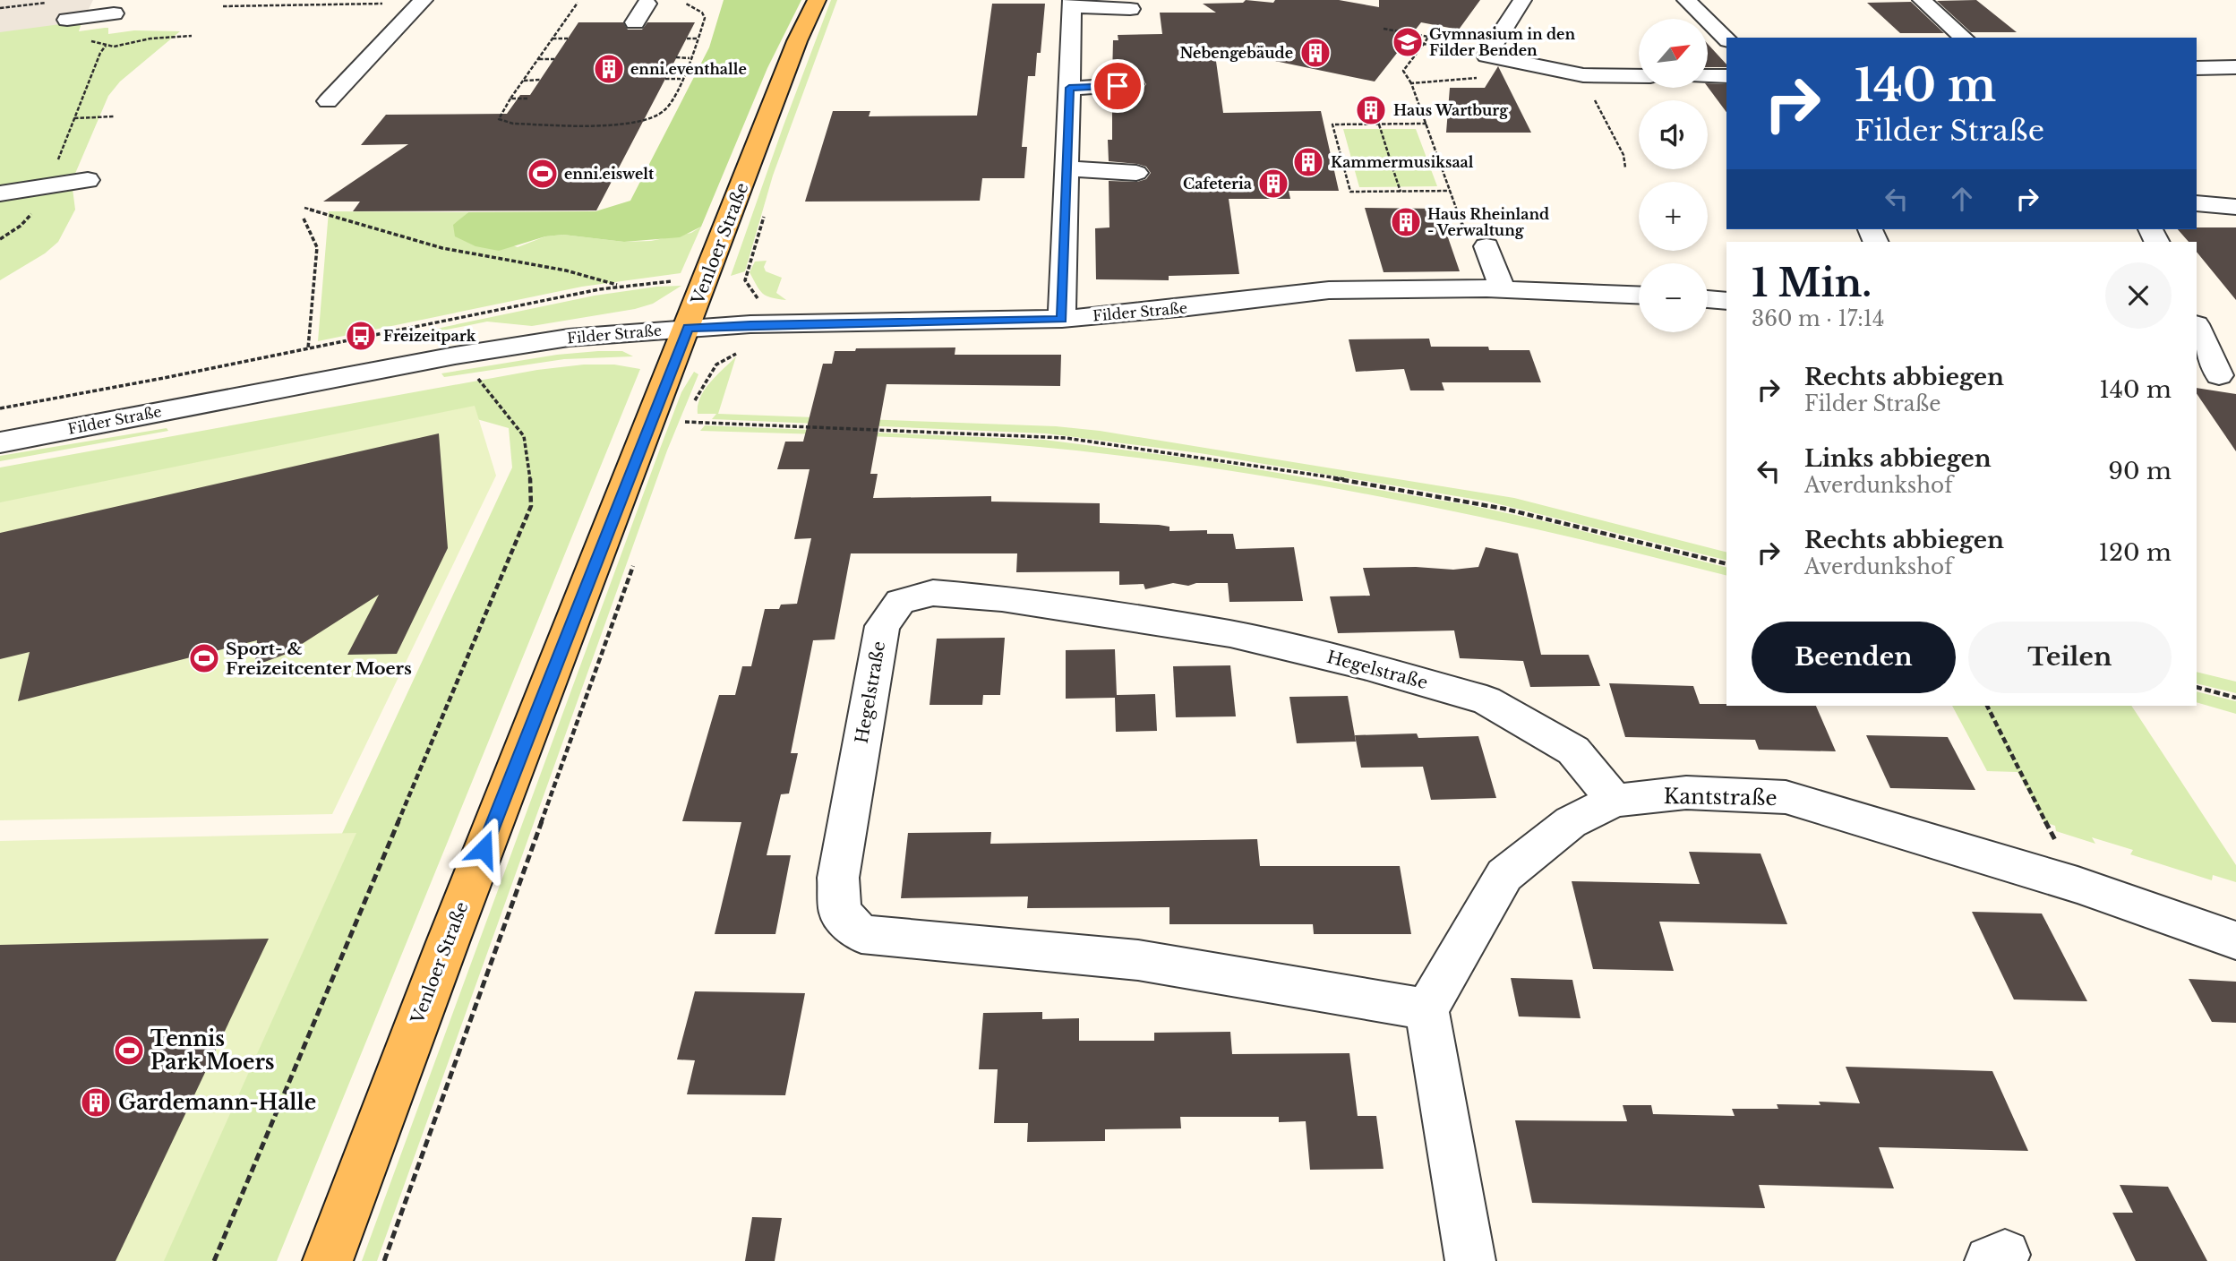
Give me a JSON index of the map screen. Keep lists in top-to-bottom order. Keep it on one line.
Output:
{"streets":{"main road":["Venloer Straße"],"street":["Filder Straße","Hegelstraße","Kantstraße"]},"crossings":[["Venloer Straße","Filder Straße"],["Hegelstraße","Kantstraße"]],"places":{"school or university":["Gymnasium in den Filder Benden"],"building":["Nebengebäude","enni.eventhalle","Haus Wartburg","Kammermusiksaal","Cafeteria","Haus Rheinland - Verwaltung","Gardemann-Halle"],"sports":["enni.eiswelt","Sport- & Freizeitcenter Moers","Tennis Park Moers"],"bus stop":["Freizeitpark"]},"north":"top right","page":{"map_buttons":["+","−"],"turn":["140 m","Filder Straße"],"heading":["1 Min.","360 m · 17:14"],"list":[{"name":"Rechts abbiegen","note":"Filder Straße","value":"140 m"},{"name":"Links abbiegen","note":"Averdunkshof","value":"90 m"},{"name":"Rechts abbiegen","note":"Averdunkshof","value":"120 m"}],"buttons":["Beenden","Teilen"]}}
